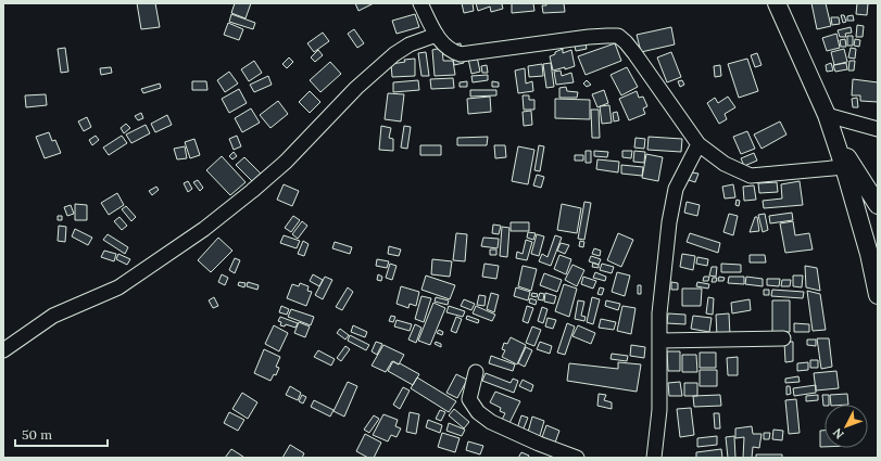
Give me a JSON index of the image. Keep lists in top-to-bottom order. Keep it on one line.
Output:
{"scale_bar":"50 m","north":"bottom left"}
